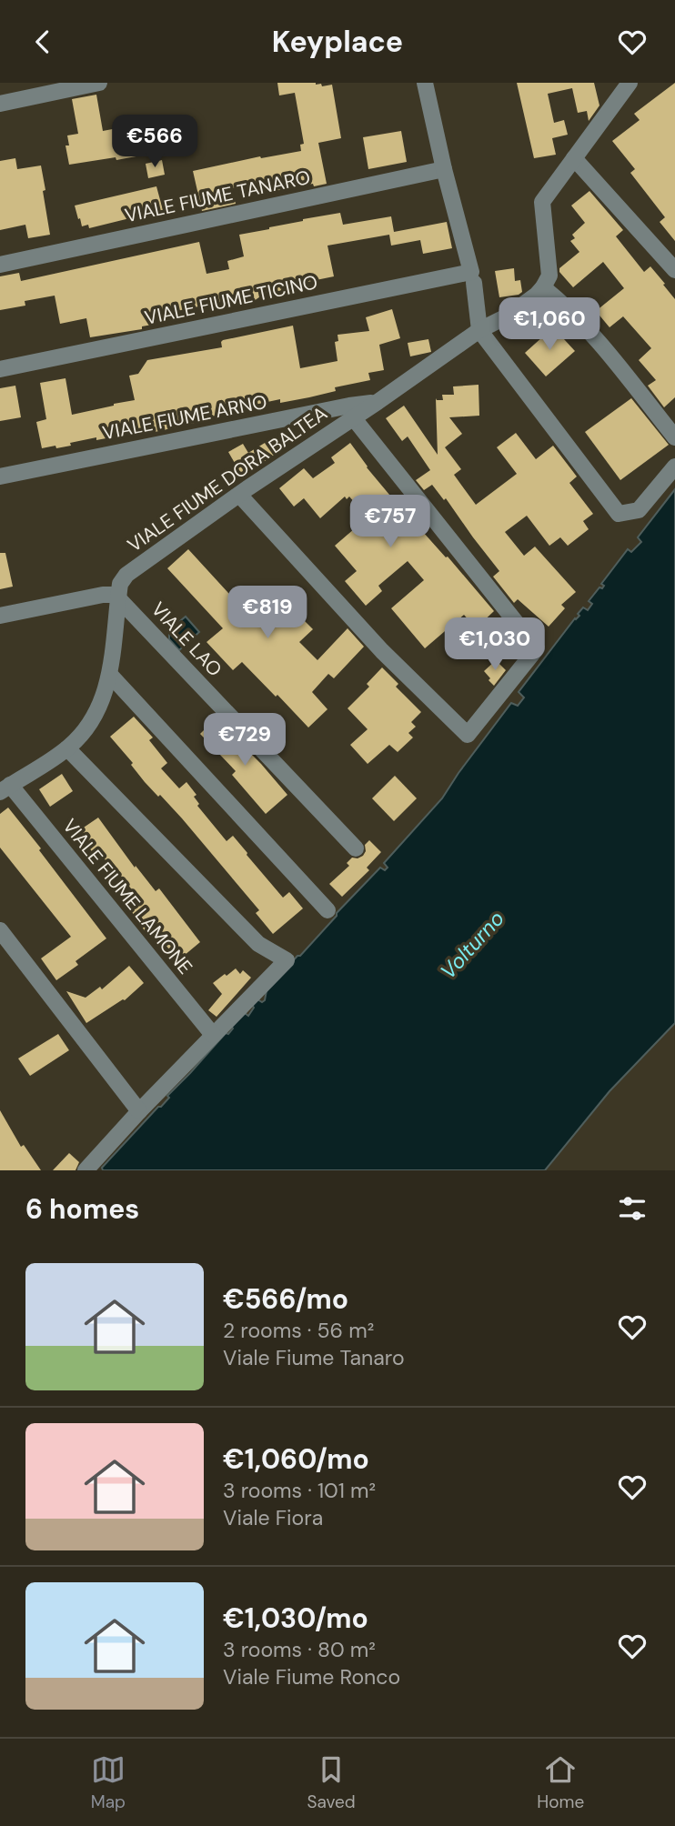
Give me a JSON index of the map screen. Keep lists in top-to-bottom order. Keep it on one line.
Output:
{"streets":{"street":["VIALE FIUME TANARO","VIALE FIUME TICINO","VIALE FIUME ARNO","VIALE FIUME DORA BALTEA","VIALE LAO","VIALE FIUME LAMONE"]},"crossings":[["VIALE FIUME ARNO","VIALE FIUME DORA BALTEA"],["VIALE FIUME DORA BALTEA","VIALE LAO"],["VIALE FIUME DORA BALTEA","VIALE FIUME LAMONE"]],"water":["Volturno"],"page":{"header":"Keyplace","price":["€566","€1,060","€757","€819","€1,030","€729"],"heading":"6 homes","list":[{"name":"€566/mo","note":"2 rooms · 56 m² · Viale Fiume Tanaro"},{"name":"€1,060/mo","note":"3 rooms · 101 m² · Viale Fiora"},{"name":"€1,030/mo","note":"3 rooms · 80 m² · Viale Fiume Ronco"}],"tabs":["Map","Saved","Home"]}}
